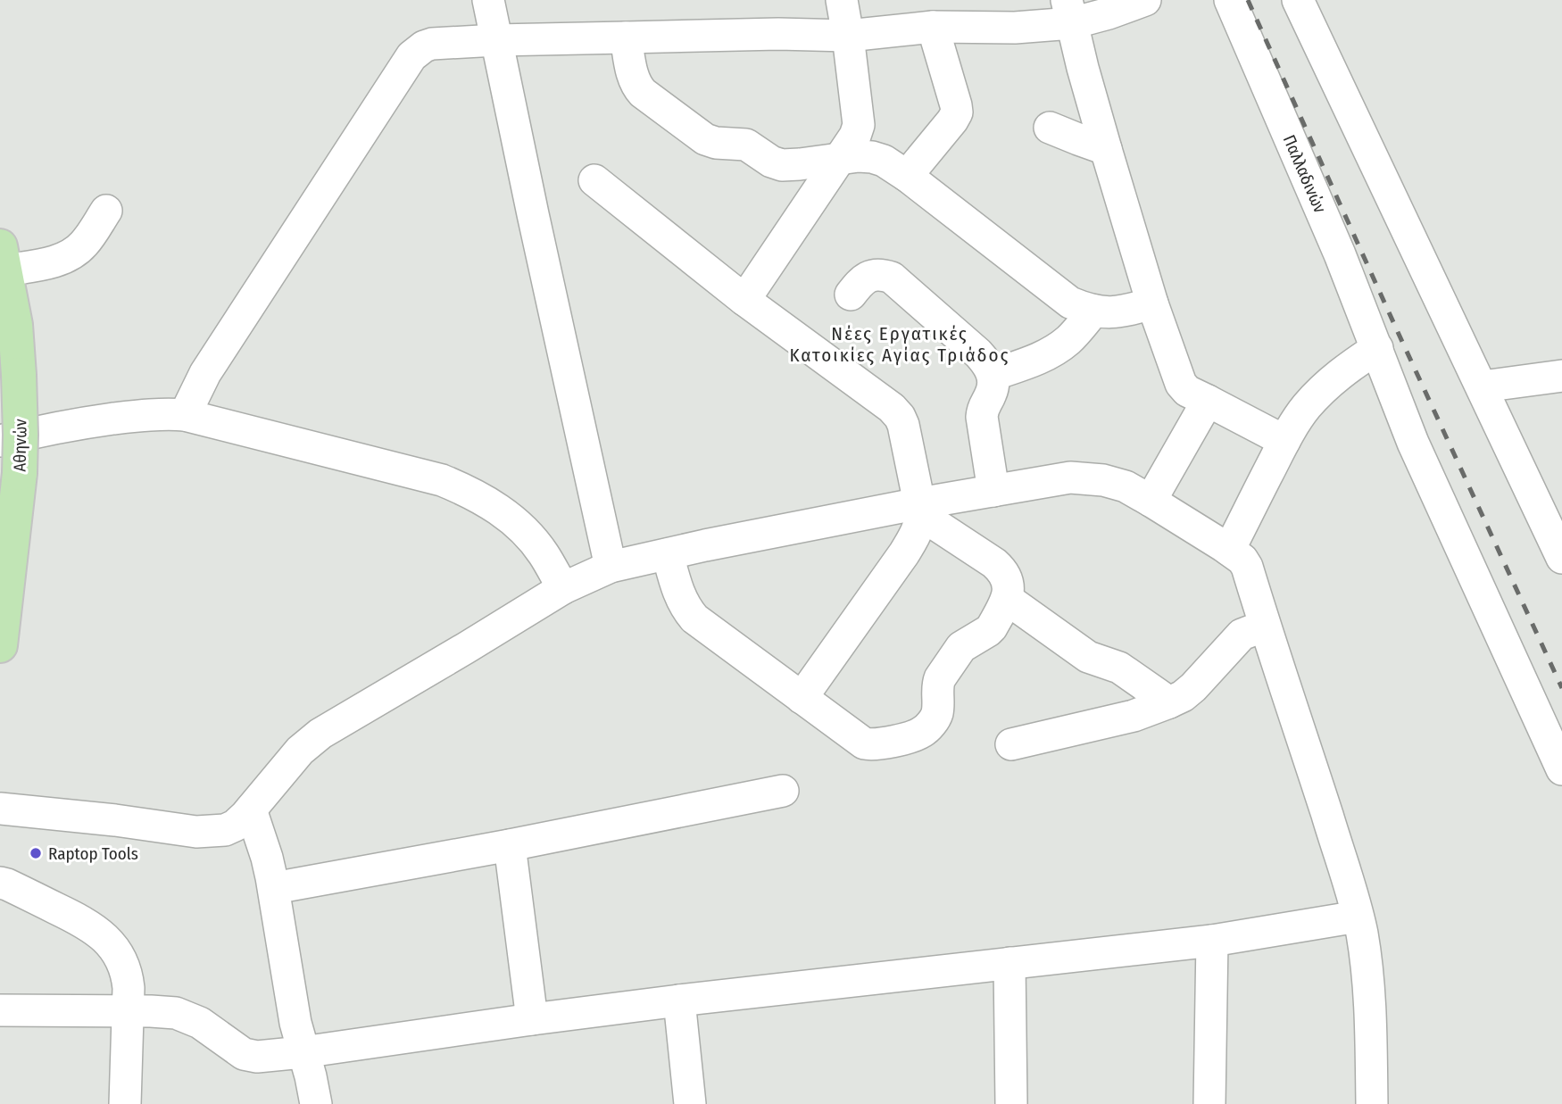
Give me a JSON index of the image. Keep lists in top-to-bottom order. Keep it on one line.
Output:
{"streets":{"main road":["Αθηνών"],"street":["Παλλαδινών"]},"districts":["Νέες Εργατικές Κατοικίες Αγίας Τριάδος"],"places":["Raptop Tools"]}
